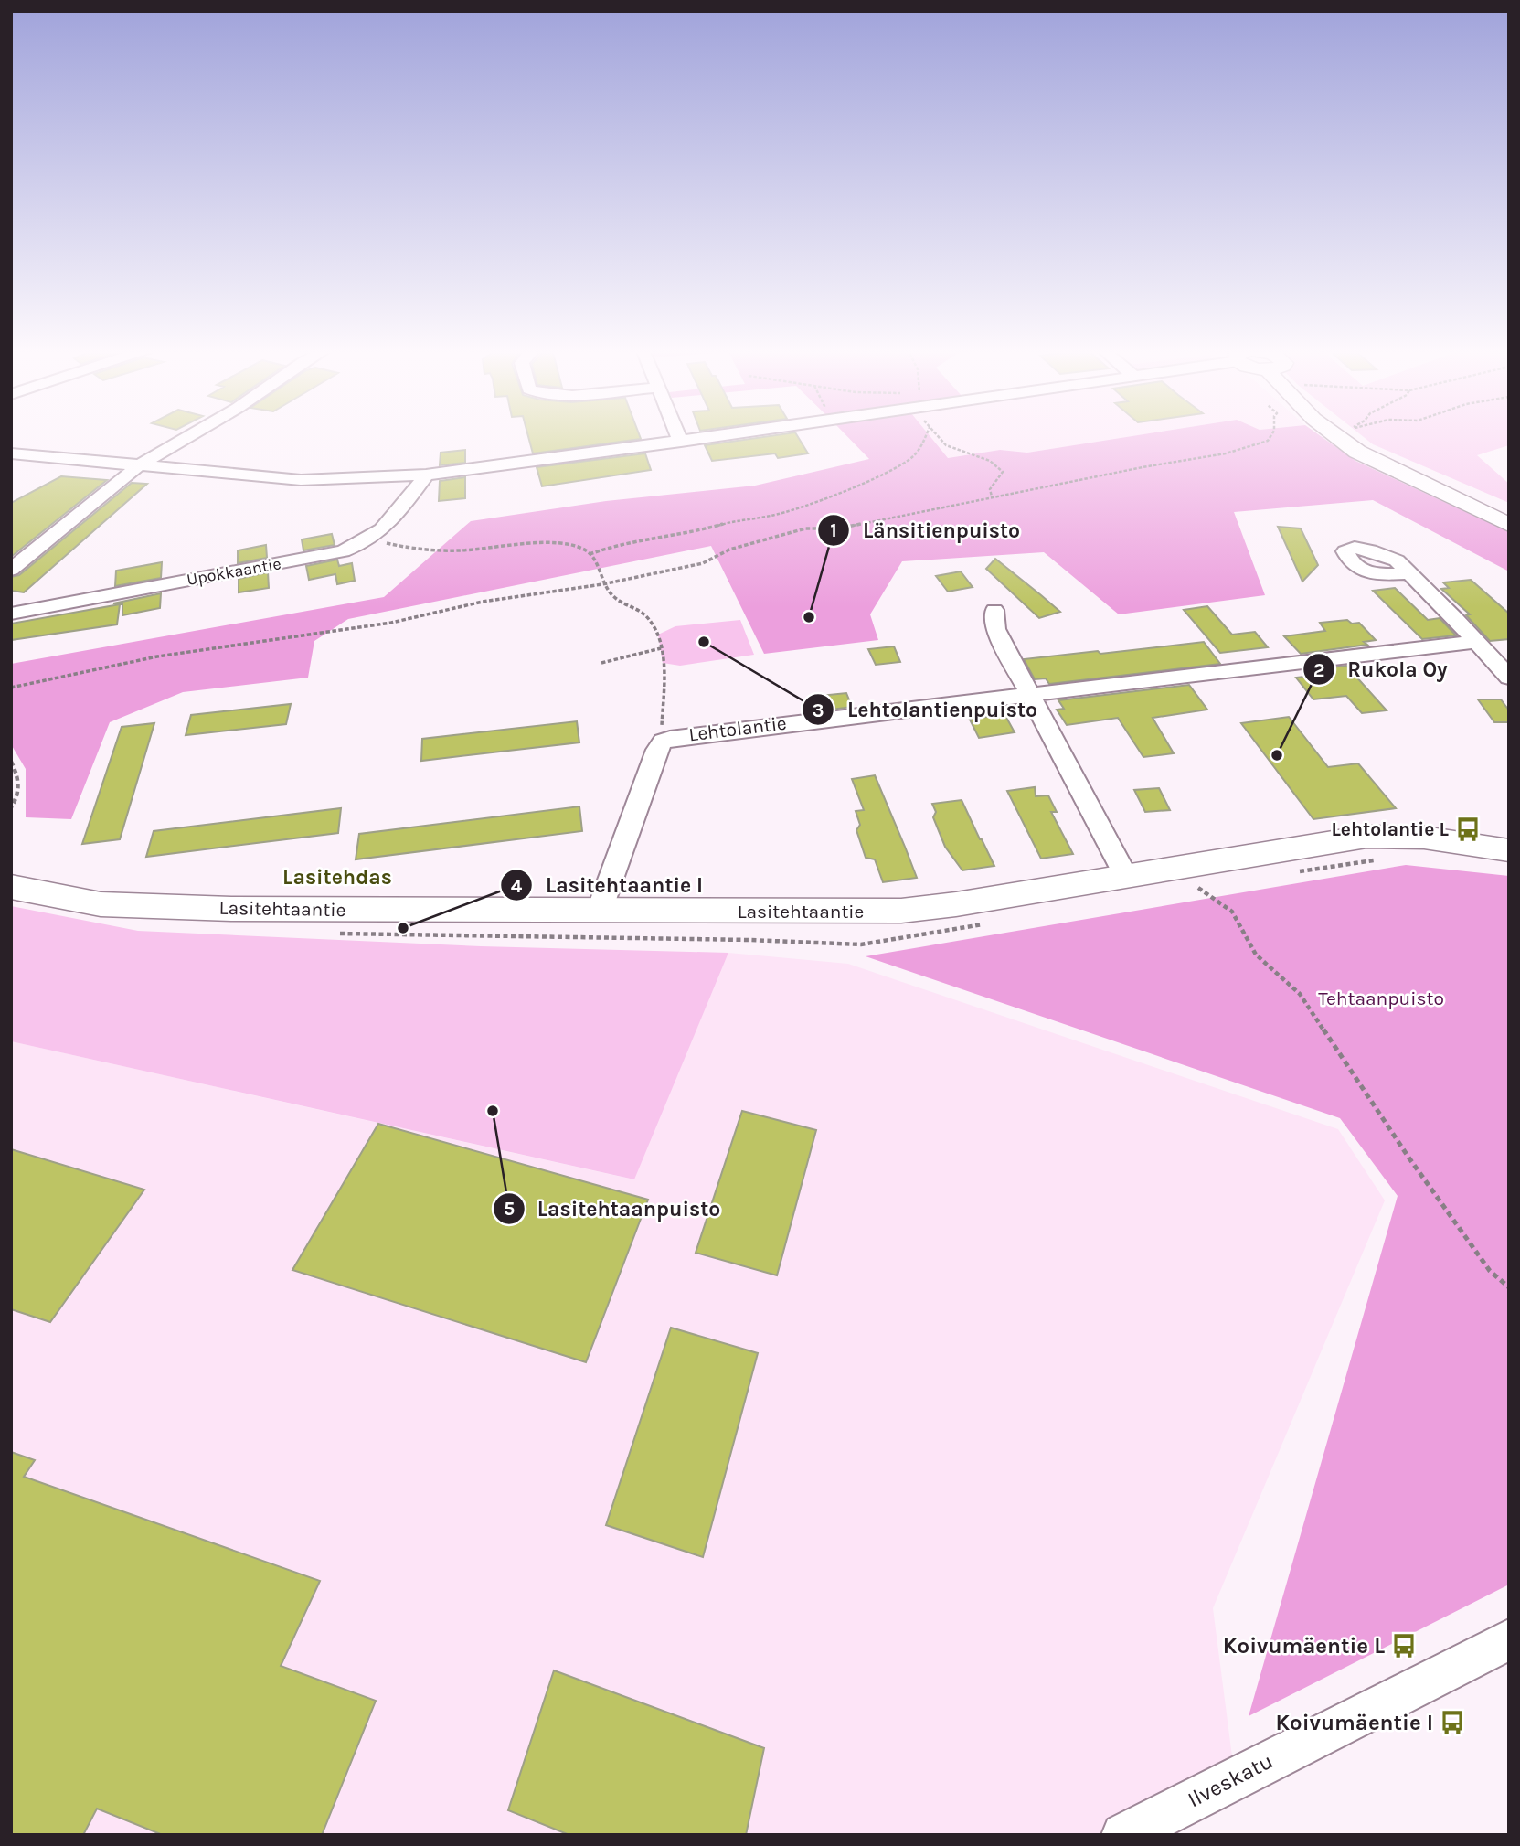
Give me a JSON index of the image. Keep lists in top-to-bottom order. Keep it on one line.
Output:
{"streets":{"street":["Upokkaantie","Lehtolantie","Lasitehtaantie","Ilveskatu"]},"crossings":[["Lehtolantie","Lasitehtaantie"]],"districts":["Lasitehdas"],"parks":["Tehtaanpuisto"],"places":{"other":["Länsitienpuisto","Lehtolantienpuisto","Rukola Oy","Lasitehtaantie I","Lasitehtaanpuisto"],"bus stop":["Lehtolantie L","Koivumäentie L","Koivumäentie I"]}}
